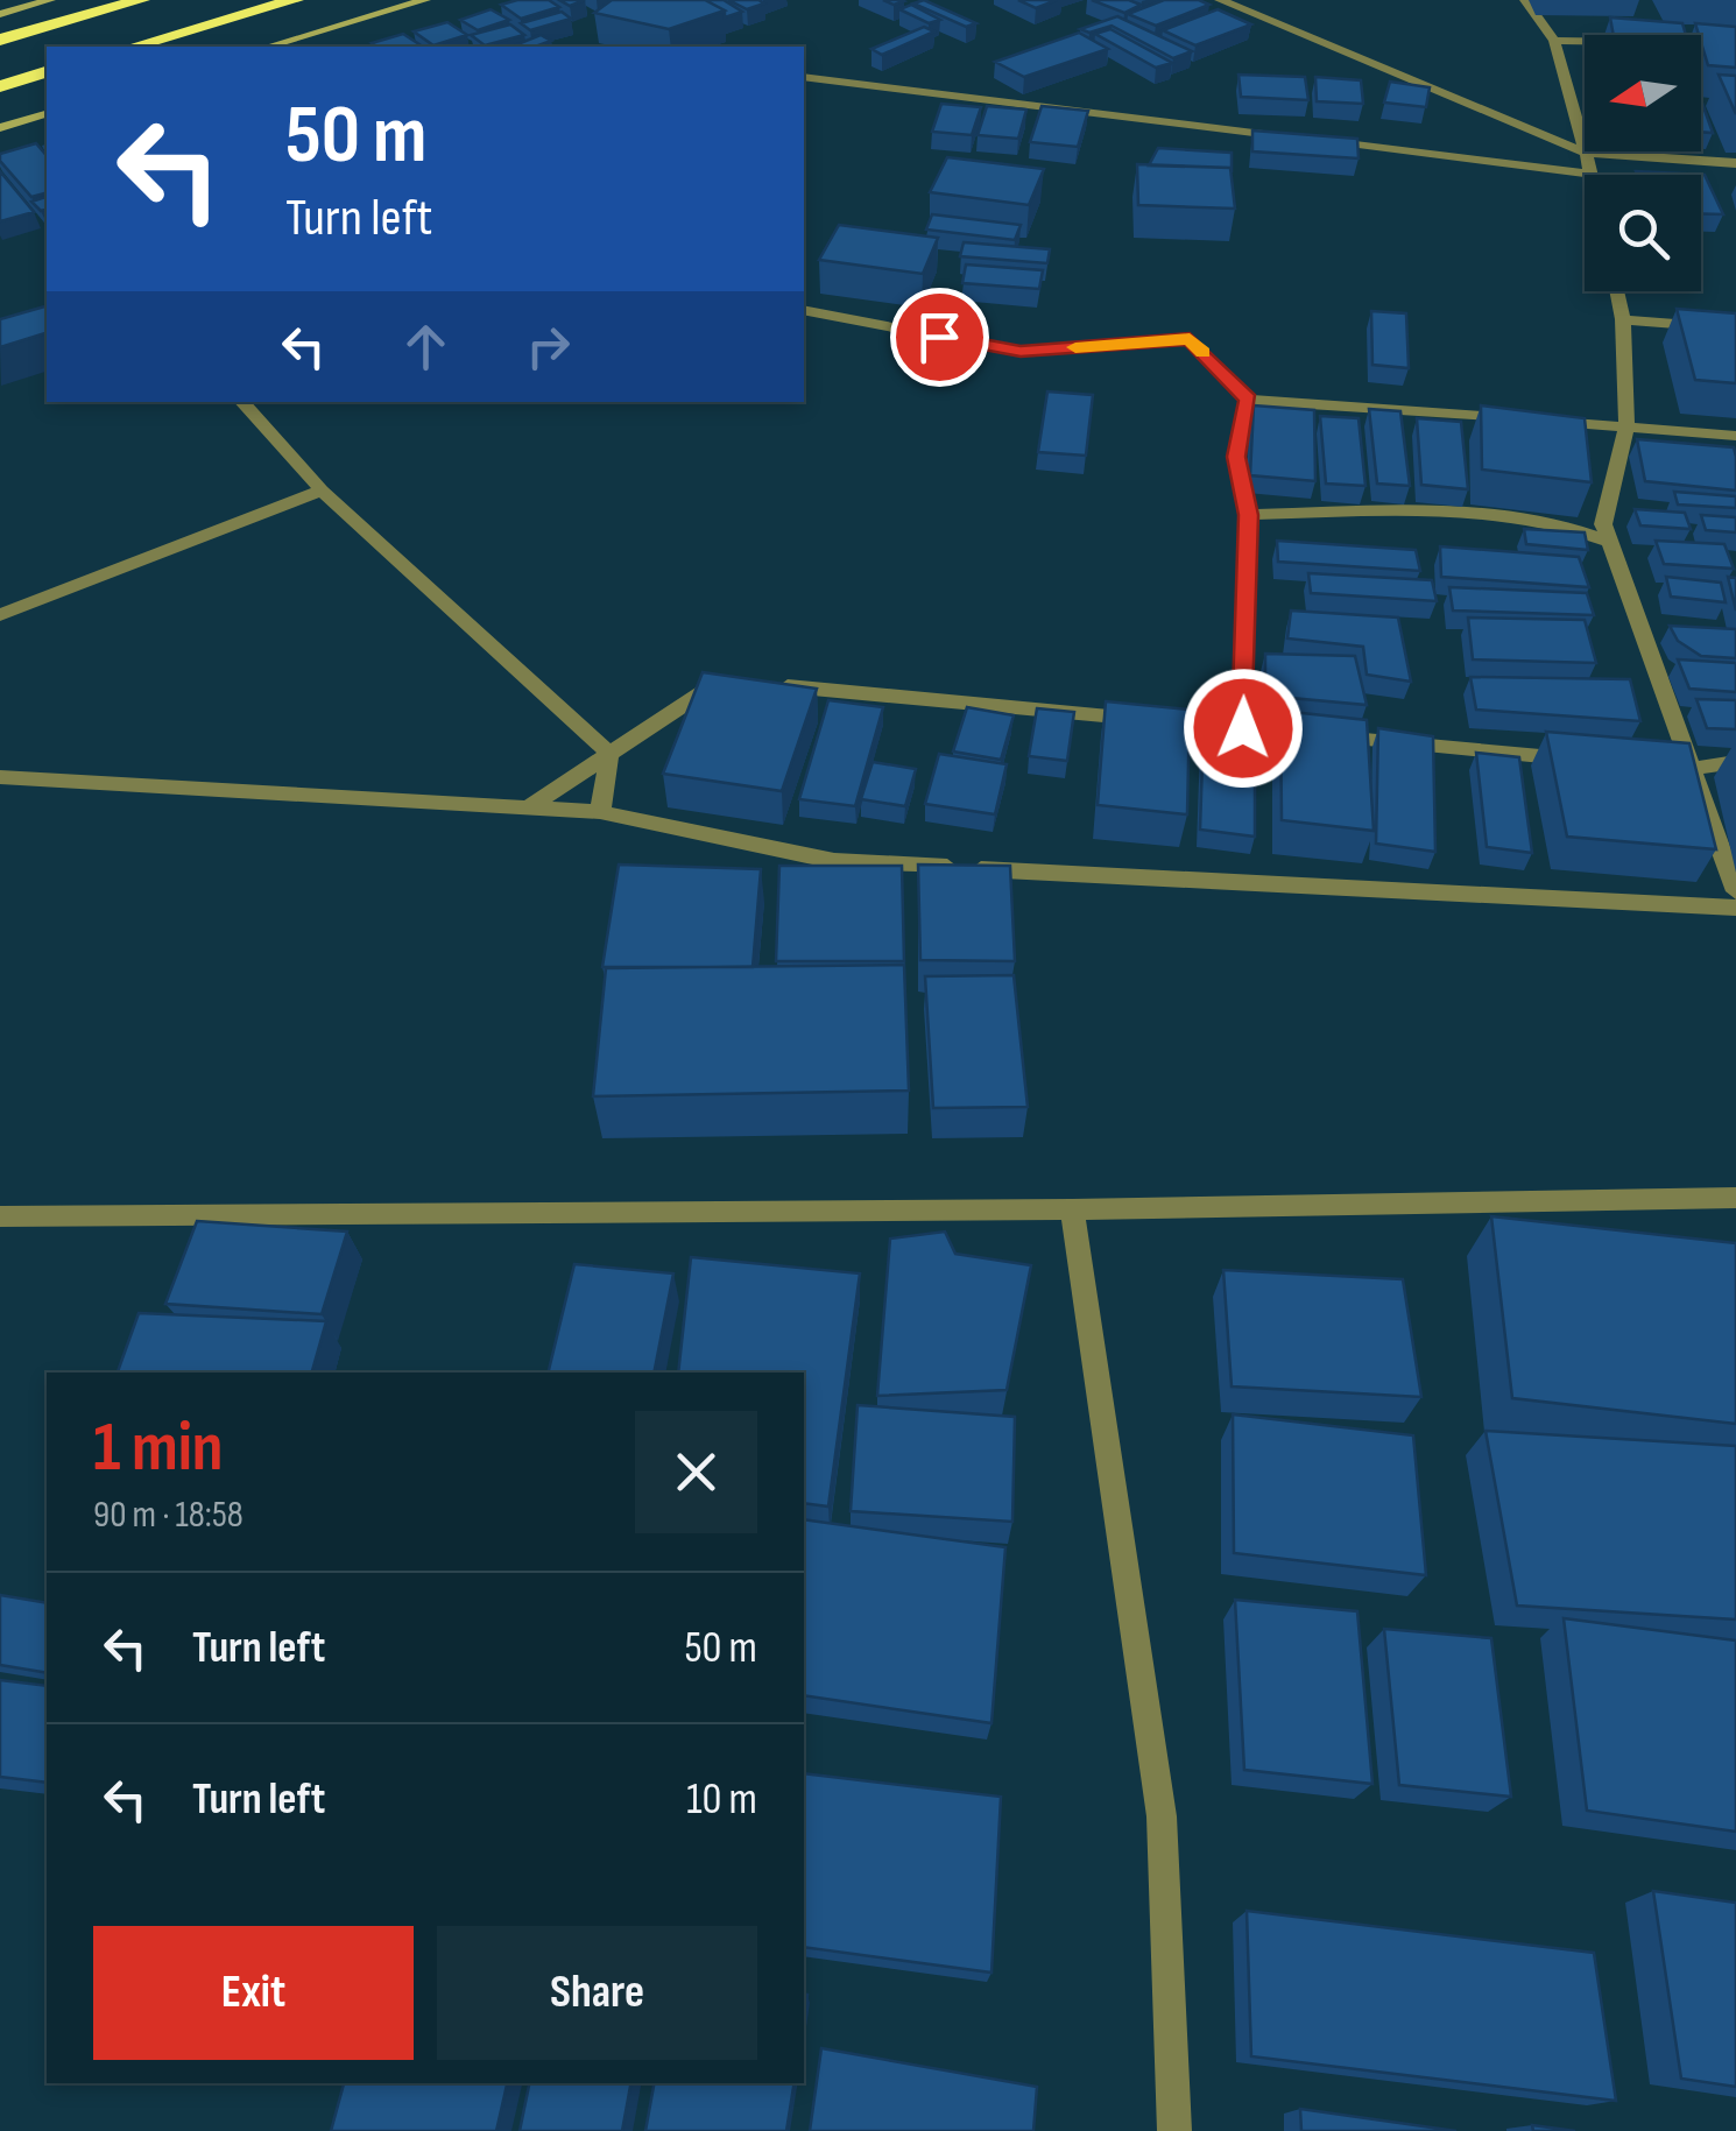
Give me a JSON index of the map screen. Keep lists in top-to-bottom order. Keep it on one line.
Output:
{"north":"left","page":{"turn":["50 m","Turn left"],"heading":["1 min","90 m · 18:58"],"list":[{"name":"Turn left","value":"50 m"},{"name":"Turn left","value":"10 m"}],"buttons":["Exit","Share"]}}
